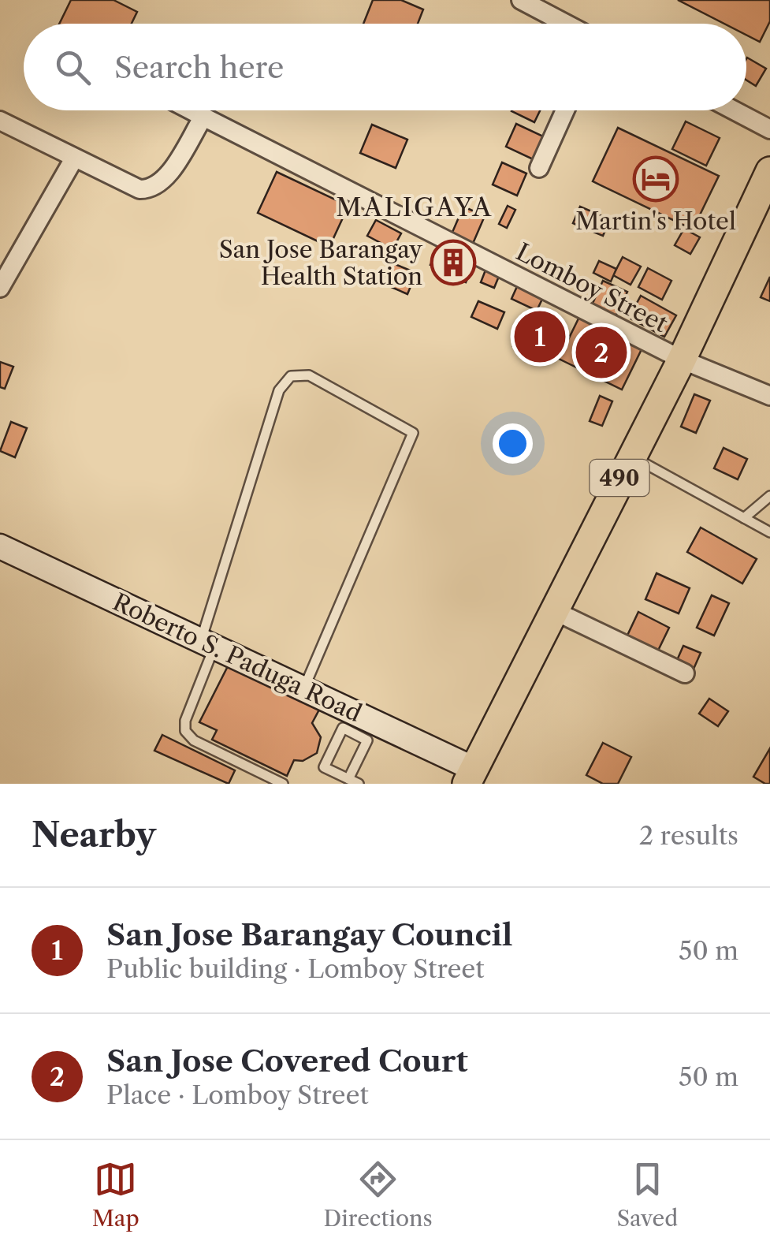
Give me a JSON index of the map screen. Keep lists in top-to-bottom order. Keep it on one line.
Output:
{"streets":{"main road":["490"],"street":["Lomboy Street","Roberto S. Paduga Road"]},"crossings":[["Lomboy Street","490"],["490","Roberto S. Paduga Road"]],"districts":["MALIGAYA"],"places":{"hotel":["Martin's Hotel"],"building":["San Jose Barangay Health Station"]},"page":{"search":"Search here","pins":["1","2"],"heading":["Nearby","2 results"],"list":[{"mark":"1","name":"San Jose Barangay Council","note":"Public building · Lomboy Street","value":"50 m"},{"mark":"2","name":"San Jose Covered Court","note":"Place · Lomboy Street","value":"50 m"}],"nav":["Map","Directions","Saved"]}}
